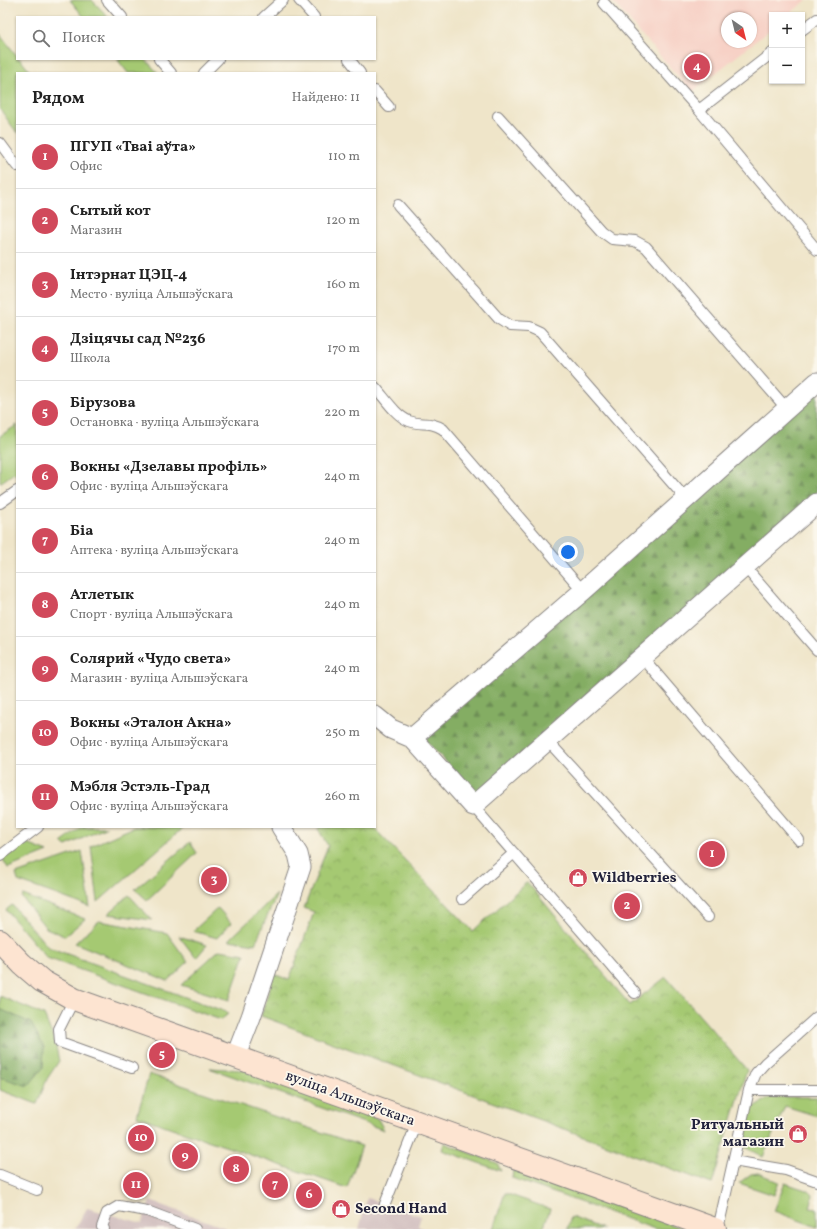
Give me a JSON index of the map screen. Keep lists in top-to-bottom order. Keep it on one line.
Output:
{"streets":{"main road":["вуліца Альшэўскага"]},"places":{"shop":["Wildberries","Ритуальный магазин","Second Hand"]},"north":"bottom right","page":{"map_buttons":["+","−"],"search":"Поиск","pins":["4","1","3","2","5","10","9","8","7","11","6"],"heading":["Рядом","Найдено: 11"],"list":[{"mark":"1","name":"ПГУП «Тваі аўта»","note":"Офис","value":"110 m"},{"mark":"2","name":"Сытый кот","note":"Магазин","value":"120 m"},{"mark":"3","name":"Інтэрнат ЦЭЦ-4","note":"Место · вуліца Альшэўскага","value":"160 m"},{"mark":"4","name":"Дзіцячы сад №236","note":"Школа","value":"170 m"},{"mark":"5","name":"Бірузова","note":"Остановка · вуліца Альшэўскага","value":"220 m"},{"mark":"6","name":"Вокны «Дзелавы профіль»","note":"Офис · вуліца Альшэўскага","value":"240 m"},{"mark":"7","name":"Біа","note":"Аптека · вуліца Альшэўскага","value":"240 m"},{"mark":"8","name":"Атлетык","note":"Спорт · вуліца Альшэўскага","value":"240 m"},{"mark":"9","name":"Солярий «Чудо света»","note":"Магазин · вуліца Альшэўскага","value":"240 m"},{"mark":"10","name":"Вокны «Эталон Акна»","note":"Офис · вуліца Альшэўскага","value":"250 m"},{"mark":"11","name":"Мэбля Эстэль-Град","note":"Офис · вуліца Альшэўскага","value":"260 m"}]}}
